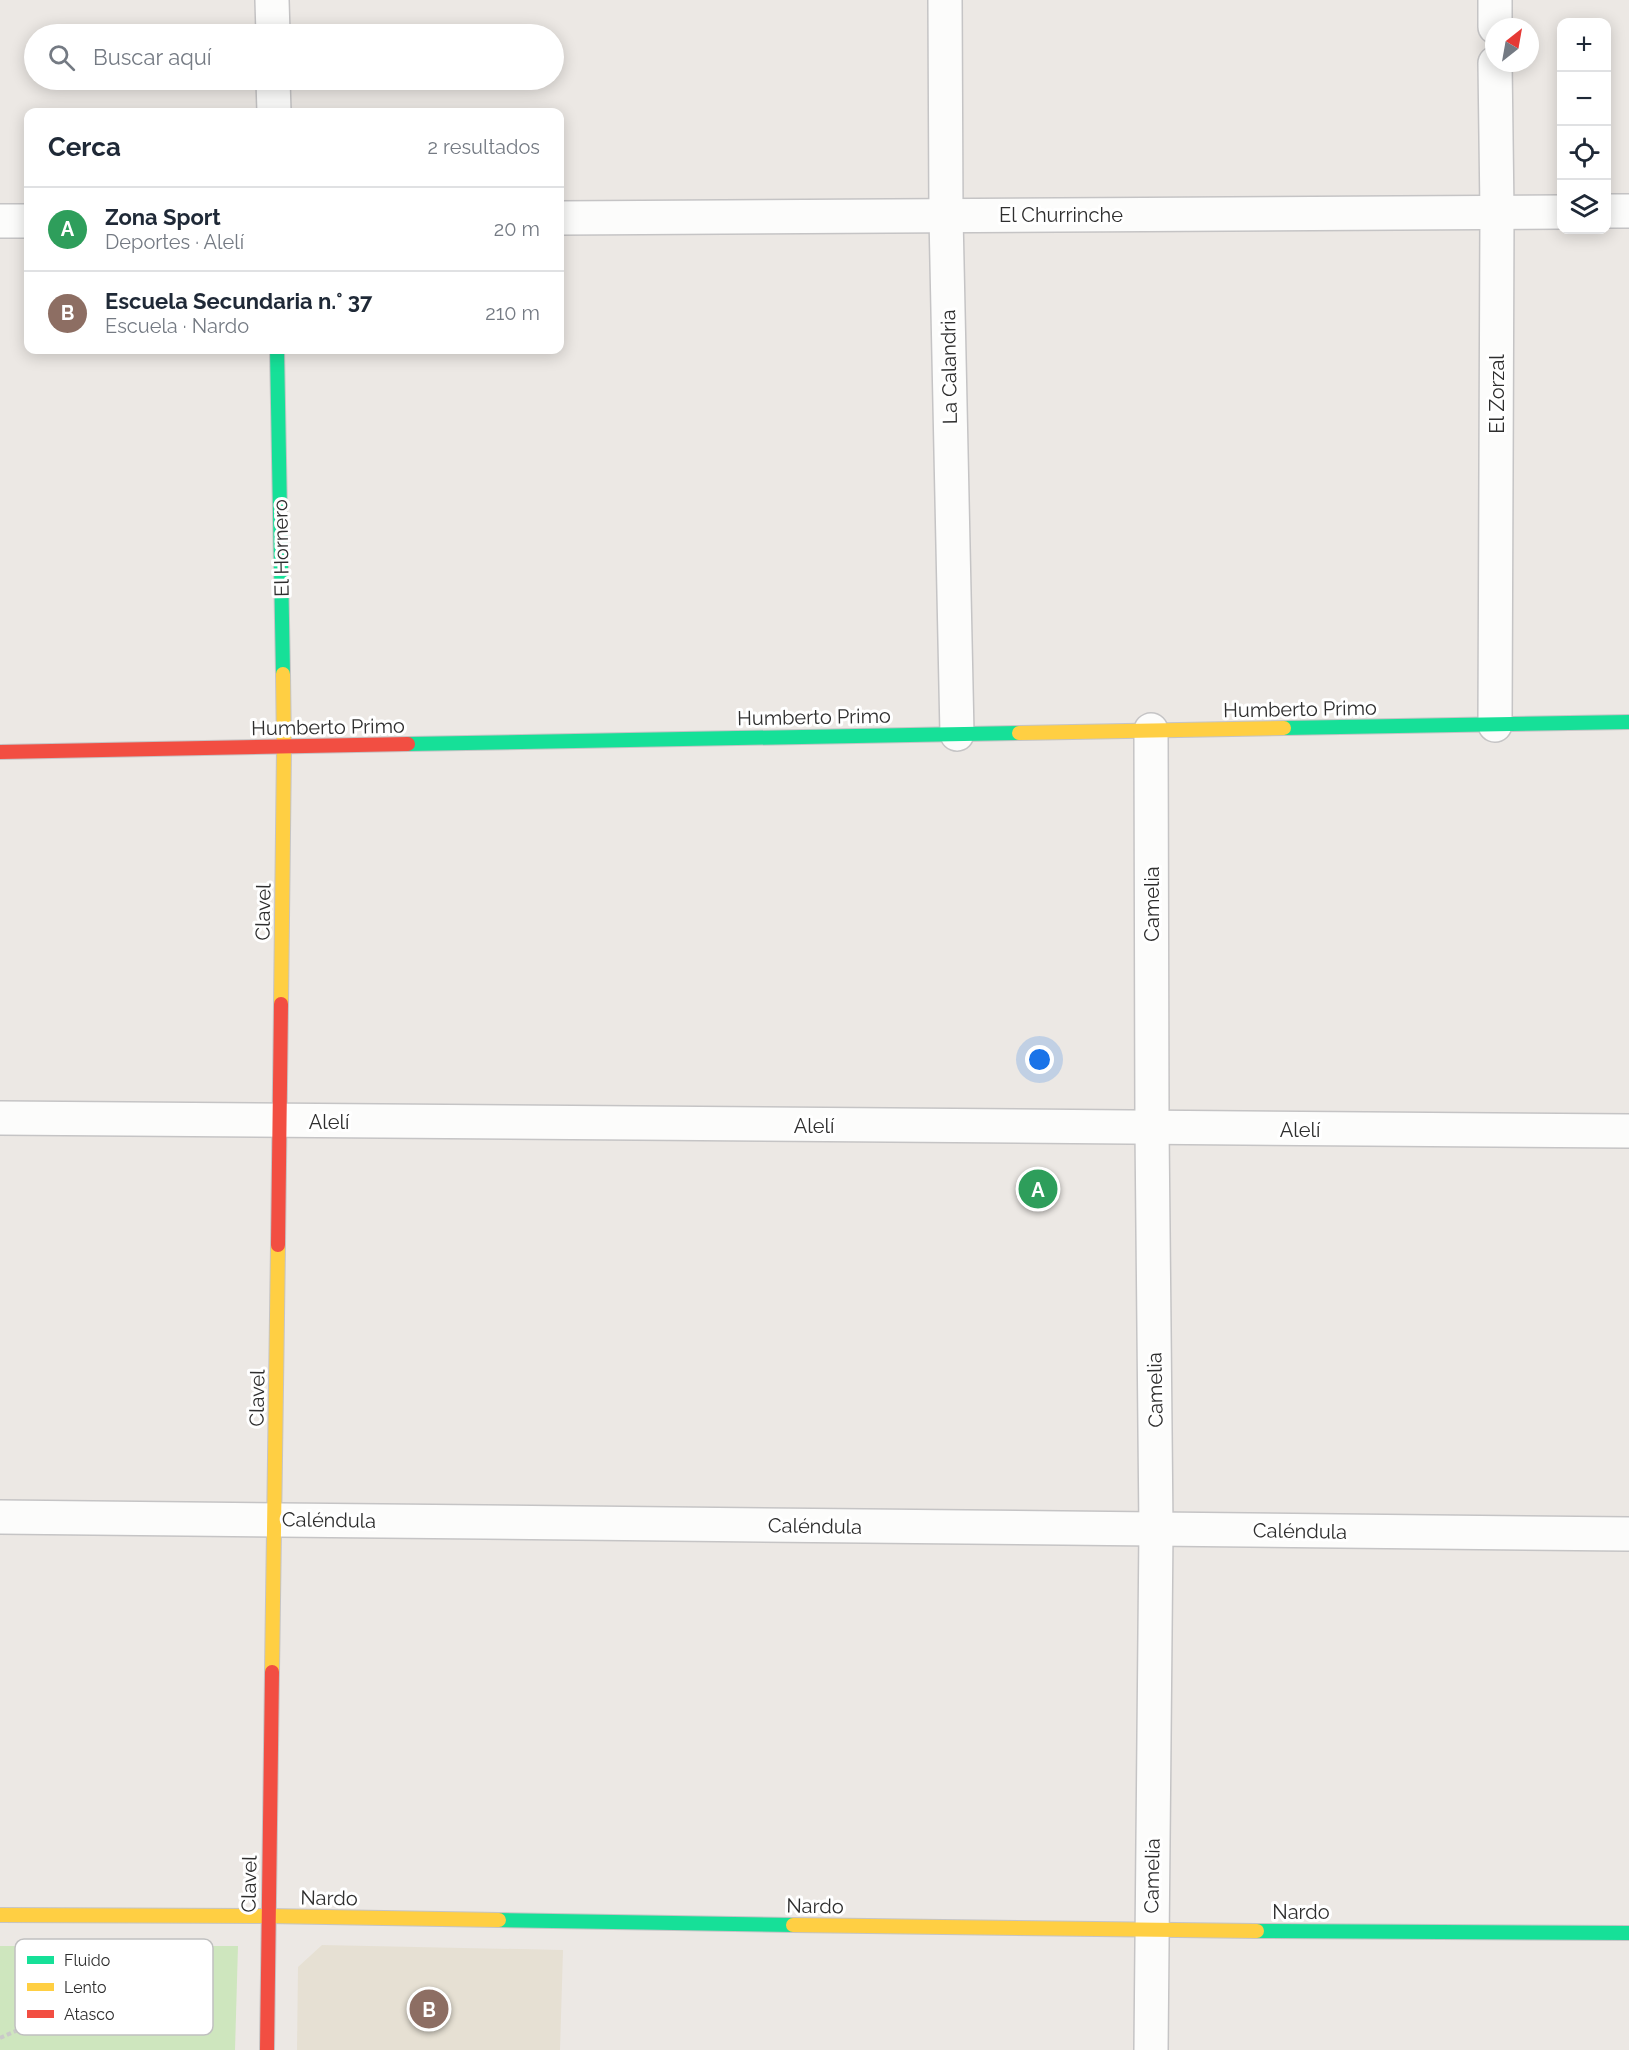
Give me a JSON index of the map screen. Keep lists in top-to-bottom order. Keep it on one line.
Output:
{"streets":{"street":["El Churrinche","La Calandria","El Zorzal","El Hornero","Humberto Primo","Camelia","Clavel","Alelí","Caléndula","Nardo"]},"crossings":[["El Churrinche","La Calandria"],["El Churrinche","El Zorzal"],["La Calandria","Humberto Primo"],["El Zorzal","Humberto Primo"],["El Hornero","Humberto Primo"],["El Hornero","Clavel"],["Humberto Primo","Camelia"],["Humberto Primo","Clavel"],["Camelia","Alelí"],["Camelia","Caléndula"],["Camelia","Nardo"],["Clavel","Alelí"],["Clavel","Caléndula"],["Clavel","Nardo"]],"legend":["Fluido","Lento","Atasco"],"north":"top right","page":{"map_buttons":["+","−"],"search":"Buscar aquí","heading":["Cerca","2 resultados"],"list":[{"mark":"A","name":"Zona Sport","note":"Deportes · Alelí","value":"20 m"},{"mark":"B","name":"Escuela Secundaria n.° 37","note":"Escuela · Nardo","value":"210 m"}],"pins":["A","B"]}}
